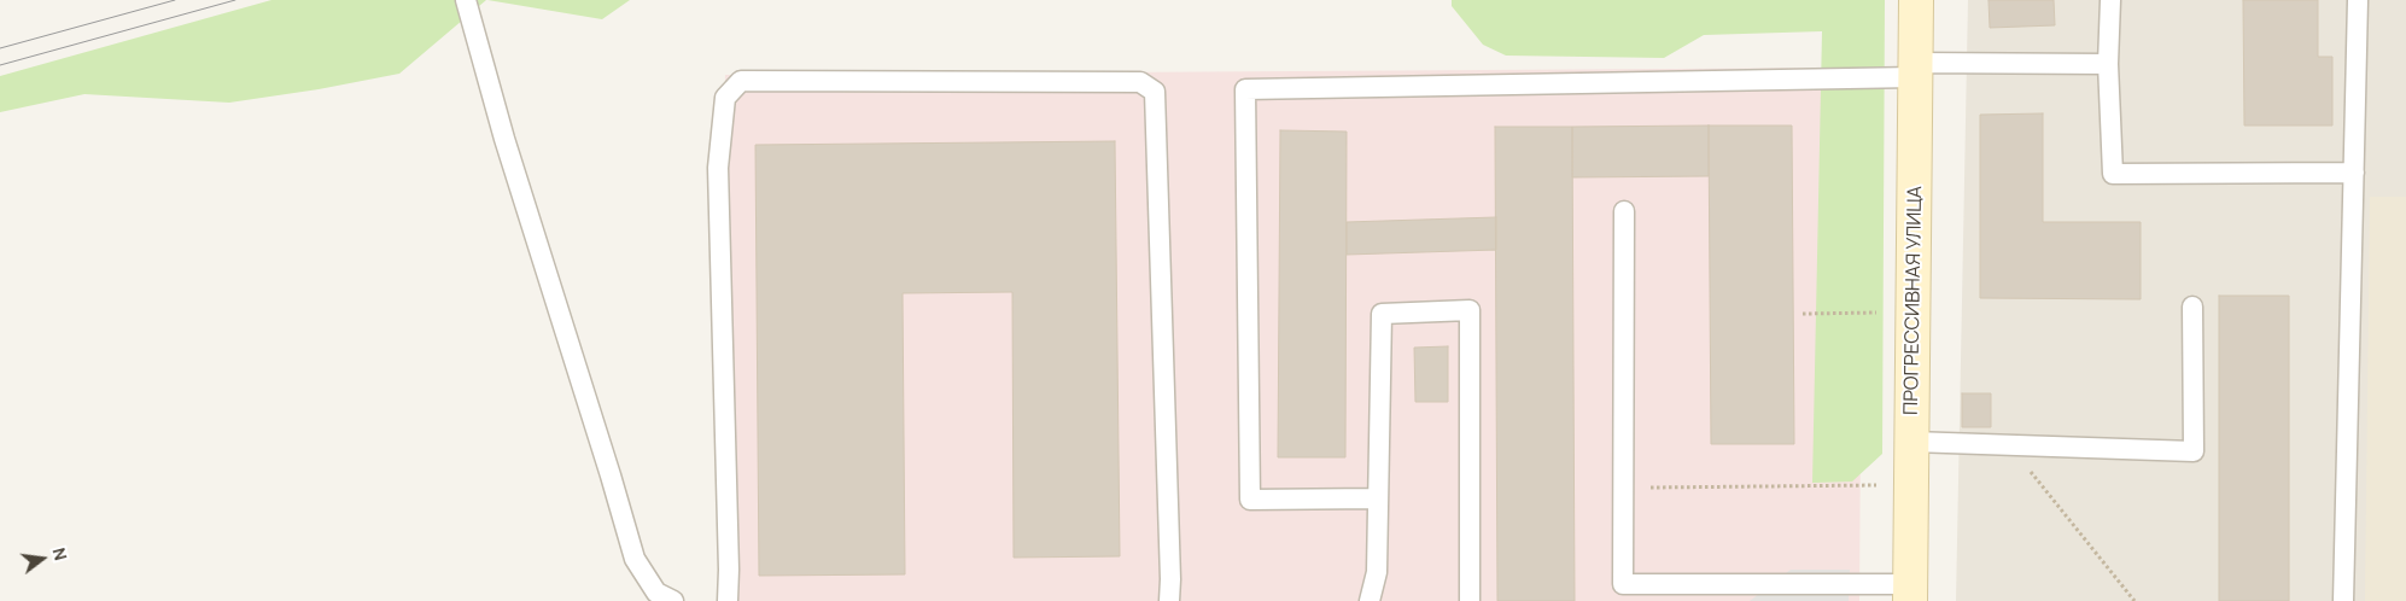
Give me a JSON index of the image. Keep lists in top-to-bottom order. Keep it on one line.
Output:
{"streets":{"street":["ПРОГРЕССИВНАЯ УЛИЦА"]},"north":"right"}
